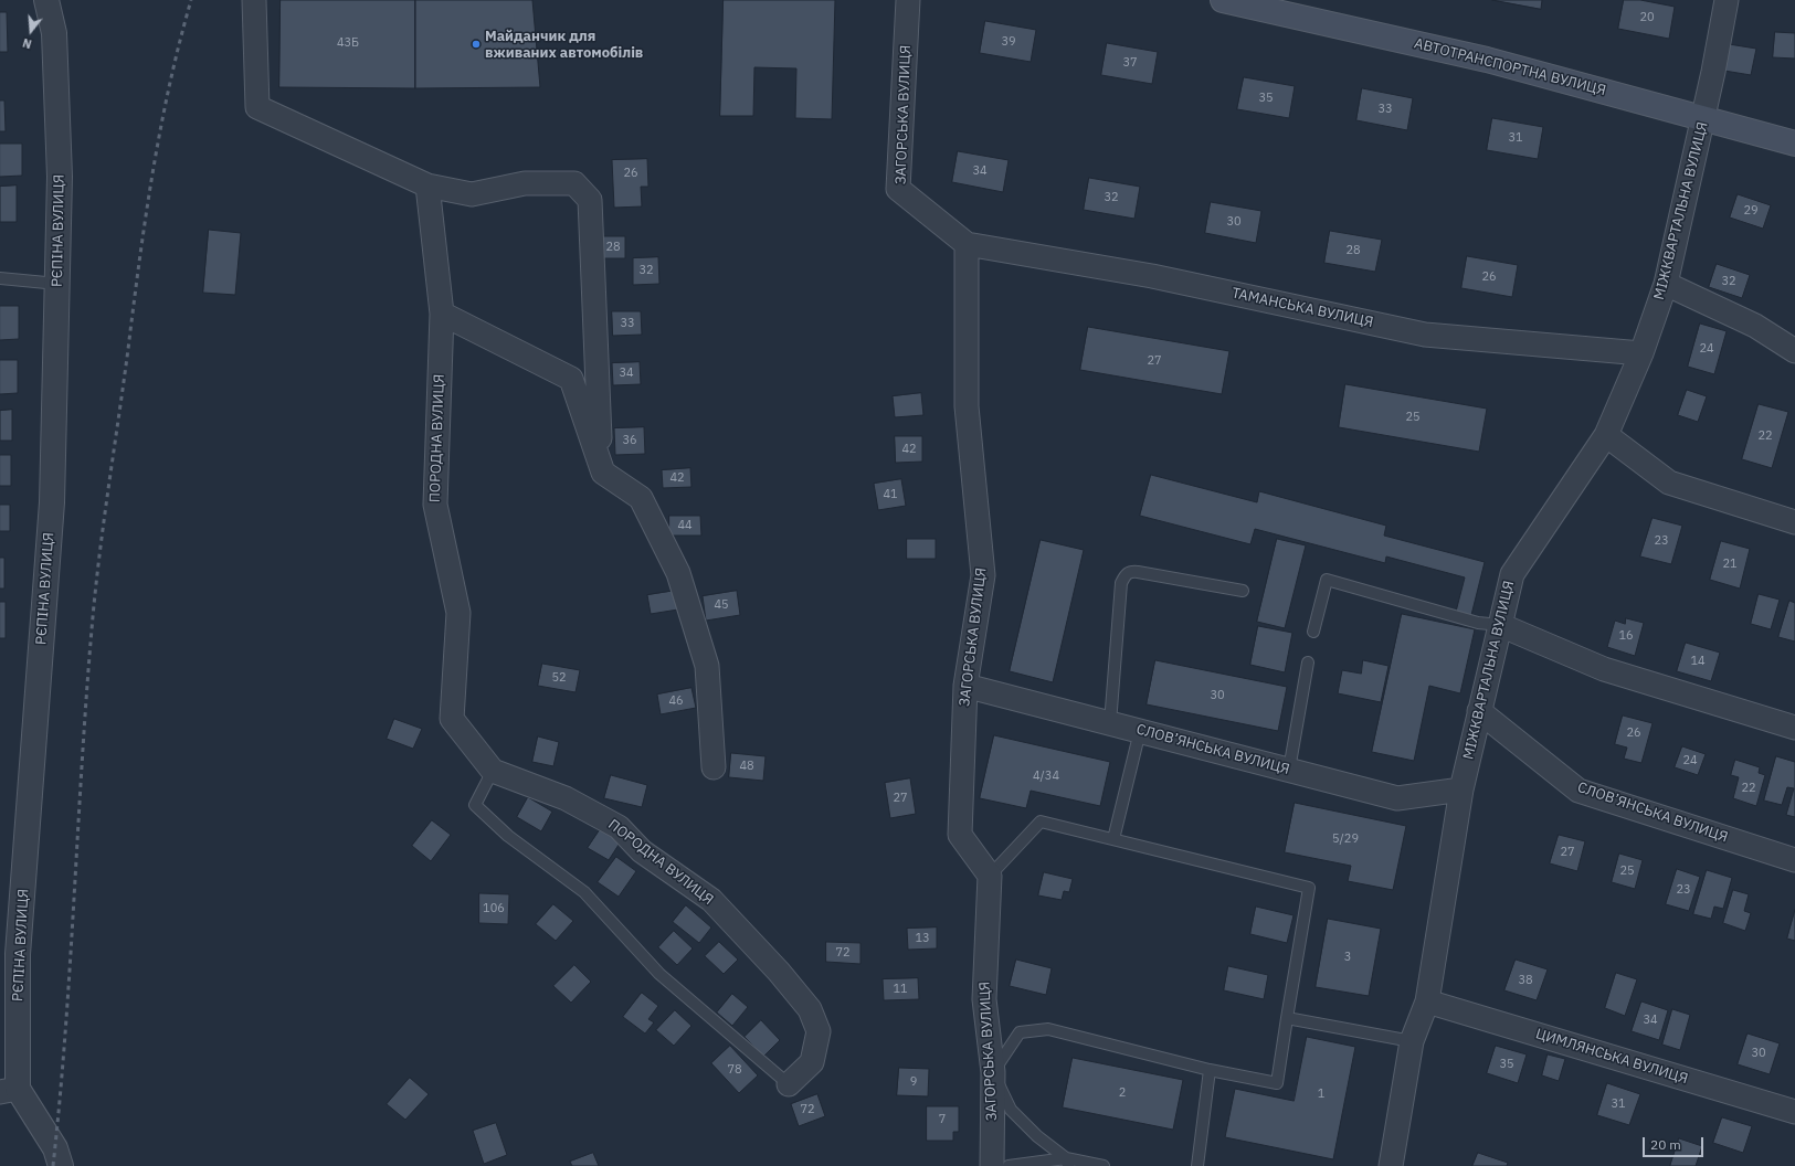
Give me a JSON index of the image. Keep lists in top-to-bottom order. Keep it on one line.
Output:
{"streets":{"main road":["АВТОТРАНСПОРТНА ВУЛИЦЯ"],"street":["ЗАГОРСЬКА ВУЛИЦЯ","МІЖКВАРТАЛЬНА ВУЛИЦЯ","РЄПІНА ВУЛИЦЯ","ТАМАНСЬКА ВУЛИЦЯ","ПОРОДНА ВУЛИЦЯ","СЛОВ’ЯНСЬКА ВУЛИЦЯ","ЦИМЛЯНСЬКА ВУЛИЦЯ"]},"crossings":[["АВТОТРАНСПОРТНА ВУЛИЦЯ","МІЖКВАРТАЛЬНА ВУЛИЦЯ"],["ЗАГОРСЬКА ВУЛИЦЯ","ТАМАНСЬКА ВУЛИЦЯ"],["ЗАГОРСЬКА ВУЛИЦЯ","СЛОВ’ЯНСЬКА ВУЛИЦЯ"],["МІЖКВАРТАЛЬНА ВУЛИЦЯ","ТАМАНСЬКА ВУЛИЦЯ"],["МІЖКВАРТАЛЬНА ВУЛИЦЯ","СЛОВ’ЯНСЬКА ВУЛИЦЯ"],["МІЖКВАРТАЛЬНА ВУЛИЦЯ","ЦИМЛЯНСЬКА ВУЛИЦЯ"]],"places":["Майданчик для вживаних автомобілів"],"house_numbers":["20","39","43Б","37","35","33","31","34","26","32","29","30","28","28","32","26","32","33","24","27","34","25","22","36","42","42","41","44","23","21","45","16","14","52","30","46","26","24","48","4/34","22","27","5/29","27","25","23","106","13","72","3","38","11","34","30","35","78","9","2","1","31","72","7"],"scale_bar":"20 m","north":"bottom"}
